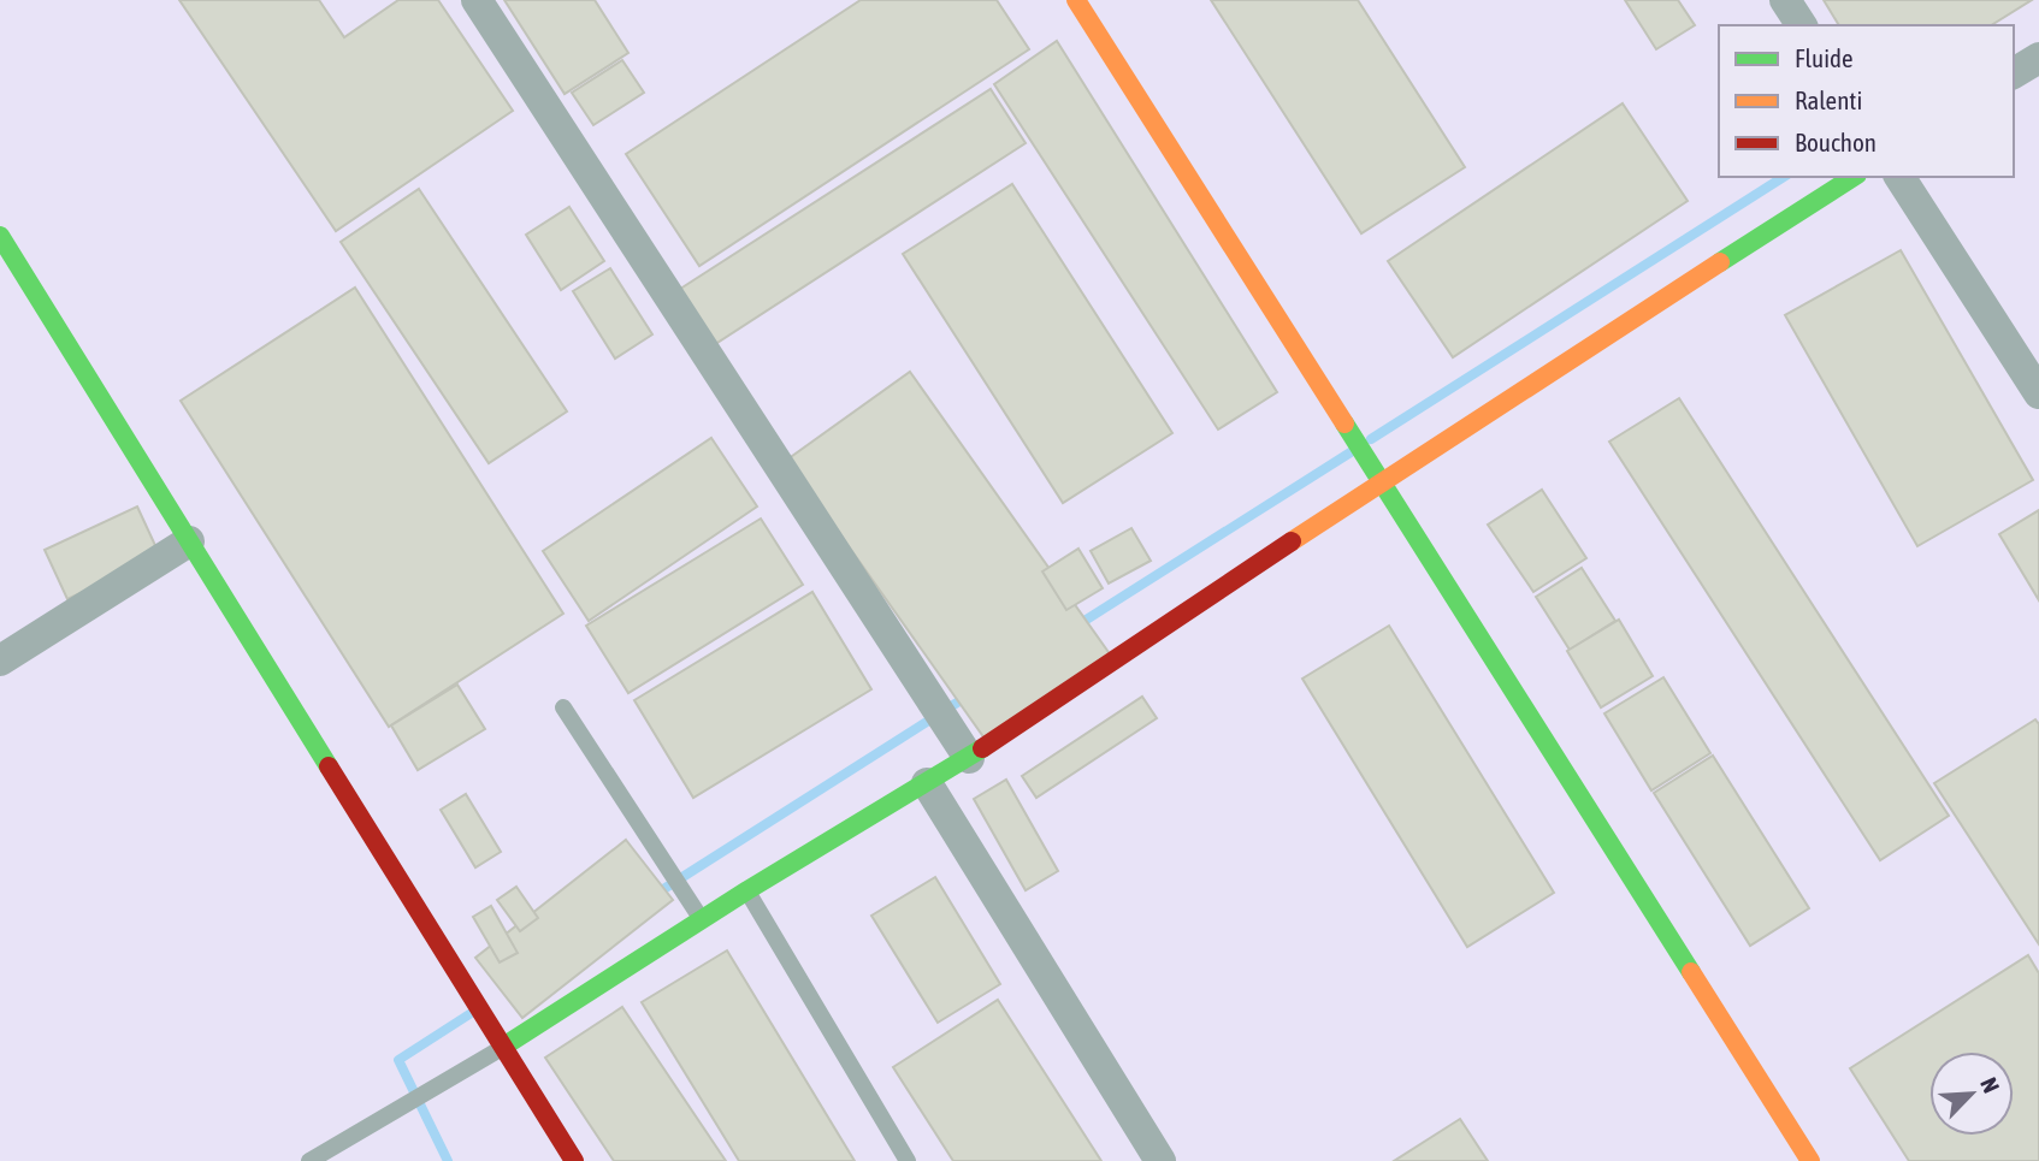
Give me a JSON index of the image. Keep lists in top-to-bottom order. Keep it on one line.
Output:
{"legend":["Fluide","Ralenti","Bouchon"],"north":"top right"}
